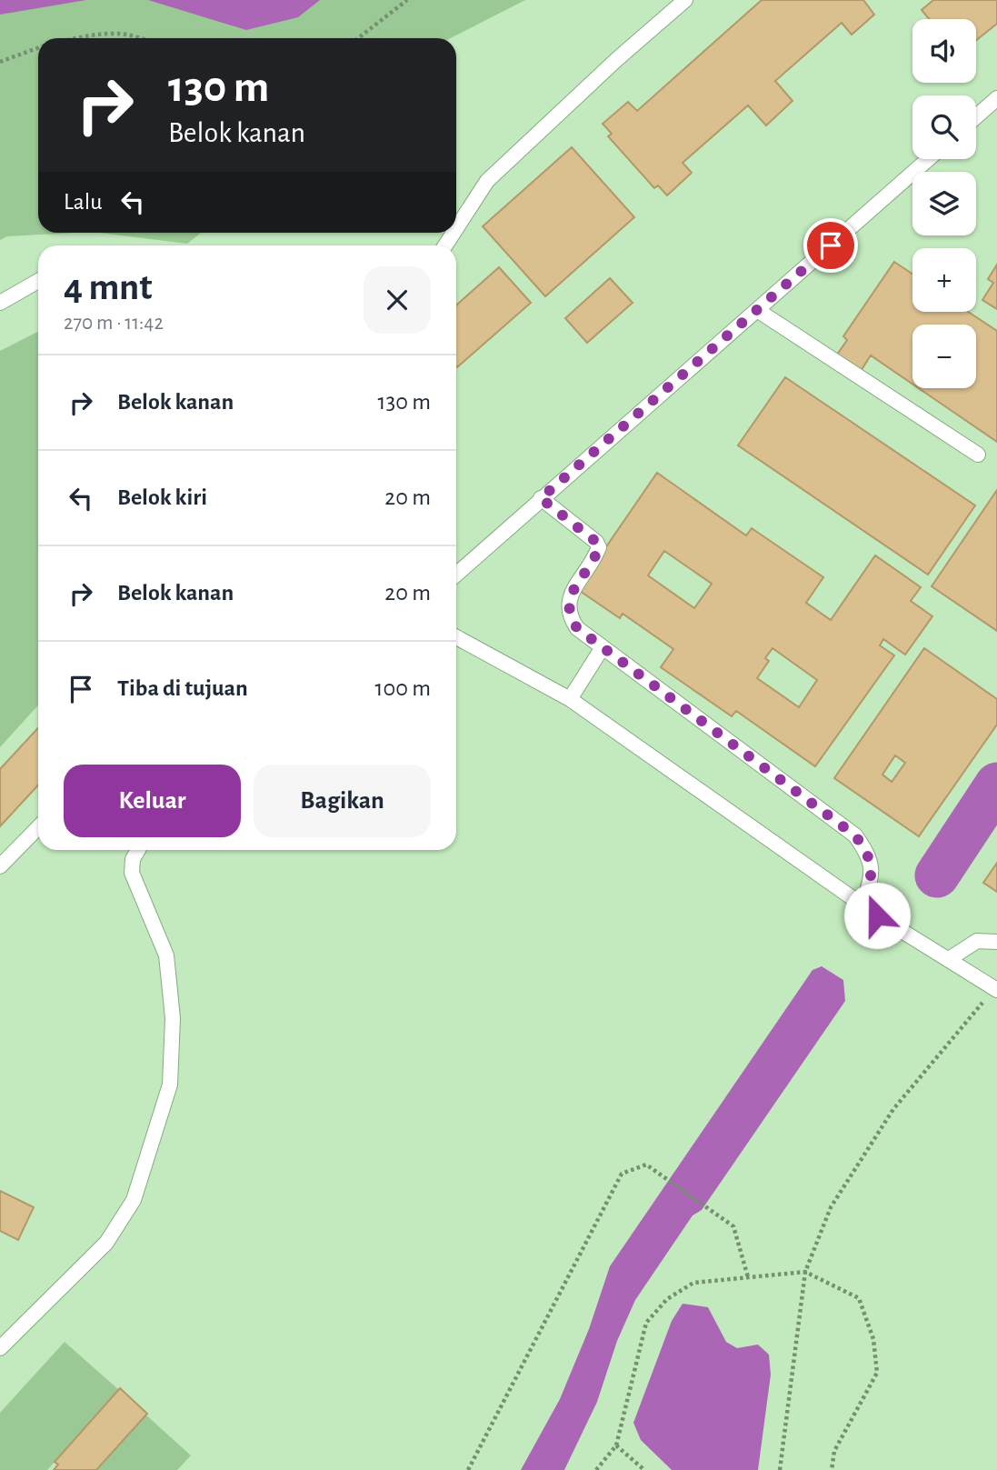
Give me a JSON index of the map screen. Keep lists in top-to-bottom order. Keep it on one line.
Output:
{"page":{"map_buttons":["+","−"],"turn":["130 m","Belok kanan"],"then":"Lalu","heading":["4 mnt","270 m · 11:42"],"list":[{"name":"Belok kanan","value":"130 m"},{"name":"Belok kiri","value":"20 m"},{"name":"Belok kanan","value":"20 m"},{"name":"Tiba di tujuan","value":"100 m"}],"buttons":["Keluar","Bagikan"]}}
